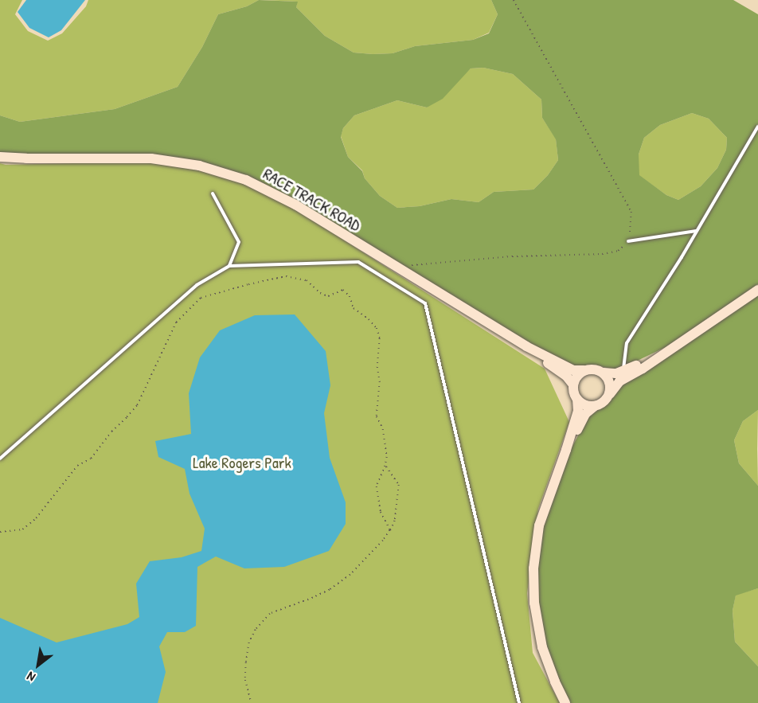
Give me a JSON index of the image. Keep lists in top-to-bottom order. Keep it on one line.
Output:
{"streets":{"main road":["RACE TRACK ROAD"]},"parks":["Lake Rogers Park"],"north":"bottom left"}
